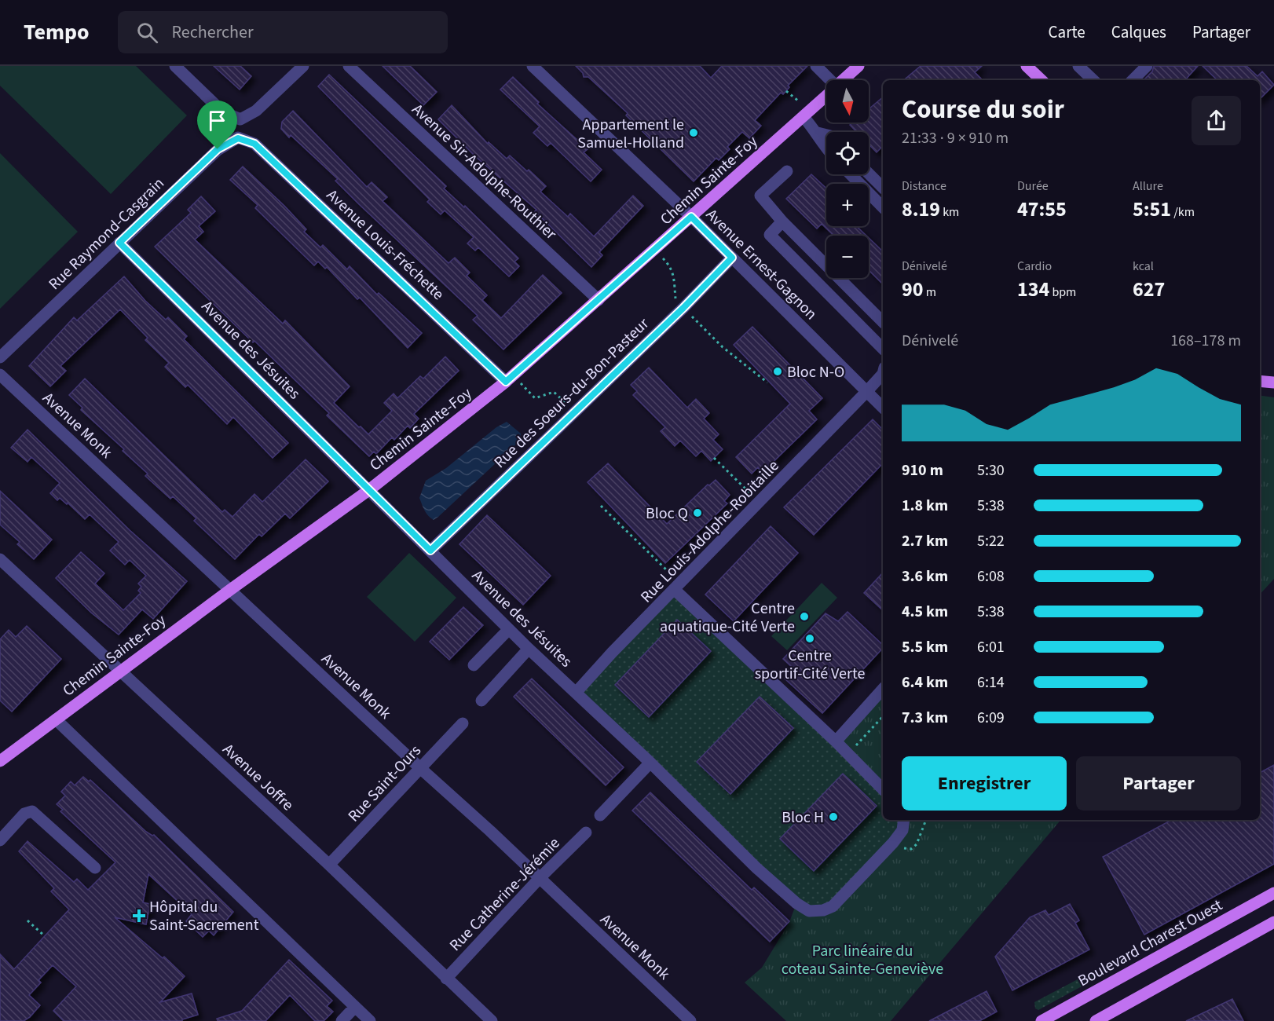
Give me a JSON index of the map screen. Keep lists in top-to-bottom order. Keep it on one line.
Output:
{"streets":{"main road":["Chemin Sainte-Foy","Boulevard Charest Ouest"],"street":["Avenue Sir-Adolphe-Routhier","Rue Raymond-Casgrain","Avenue Louis-Fréchette","Avenue Ernest-Gagnon","Avenue des Jésuites","Rue des Soeurs-du-Bon-Pasteur","Avenue Monk","Rue Louis-Adolphe-Robitaille","Avenue Joffre","Rue Saint-Ours","Rue Catherine-Jérémie"]},"crossings":[["Avenue Sir-Adolphe-Routhier","Chemin Sainte-Foy"],["Chemin Sainte-Foy","Avenue Louis-Fréchette"],["Chemin Sainte-Foy","Avenue Ernest-Gagnon"],["Chemin Sainte-Foy","Avenue des Jésuites"],["Chemin Sainte-Foy","Avenue Monk"],["Chemin Sainte-Foy","Avenue Joffre"],["Rue Raymond-Casgrain","Avenue Louis-Fréchette"],["Rue Raymond-Casgrain","Avenue des Jésuites"],["Avenue Ernest-Gagnon","Rue des Soeurs-du-Bon-Pasteur"],["Avenue Ernest-Gagnon","Rue Louis-Adolphe-Robitaille"],["Avenue des Jésuites","Rue des Soeurs-du-Bon-Pasteur"],["Avenue des Jésuites","Rue Louis-Adolphe-Robitaille"],["Avenue Monk","Rue Saint-Ours"],["Avenue Monk","Rue Catherine-Jérémie"],["Avenue Joffre","Rue Saint-Ours"],["Avenue Joffre","Rue Catherine-Jérémie"]],"parks":["Parc linéaire du coteau Sainte-Geneviève"],"places":{"other":["Appartement le Samuel-Holland","Bloc N-O","Bloc Q","Centre aquatique-Cité Verte","Centre sportif-Cité Verte","Bloc H"],"health":["Hôpital du Saint-Sacrement"]},"north":"bottom","page":{"header":"Tempo","search":"Rechercher","nav":["Carte","Calques","Partager"],"map_buttons":["+","−"],"heading":["Course du soir","21:33 · 9 × 910 m"],"stats":[["Distance","8.19 km"],["Durée","47:55"],["Allure","5:51 /km"],["Dénivelé","90 m"],["Cardio","134 bpm"],["kcal","627"]],"chart":["Dénivelé","168–178 m"],"list":[{"name":"910 m","note":"5:30"},{"name":"1.8 km","note":"5:38"},{"name":"2.7 km","note":"5:22"},{"name":"3.6 km","note":"6:08"},{"name":"4.5 km","note":"5:38"},{"name":"5.5 km","note":"6:01"},{"name":"6.4 km","note":"6:14"},{"name":"7.3 km","note":"6:09"}],"buttons":["Enregistrer","Partager"]}}
